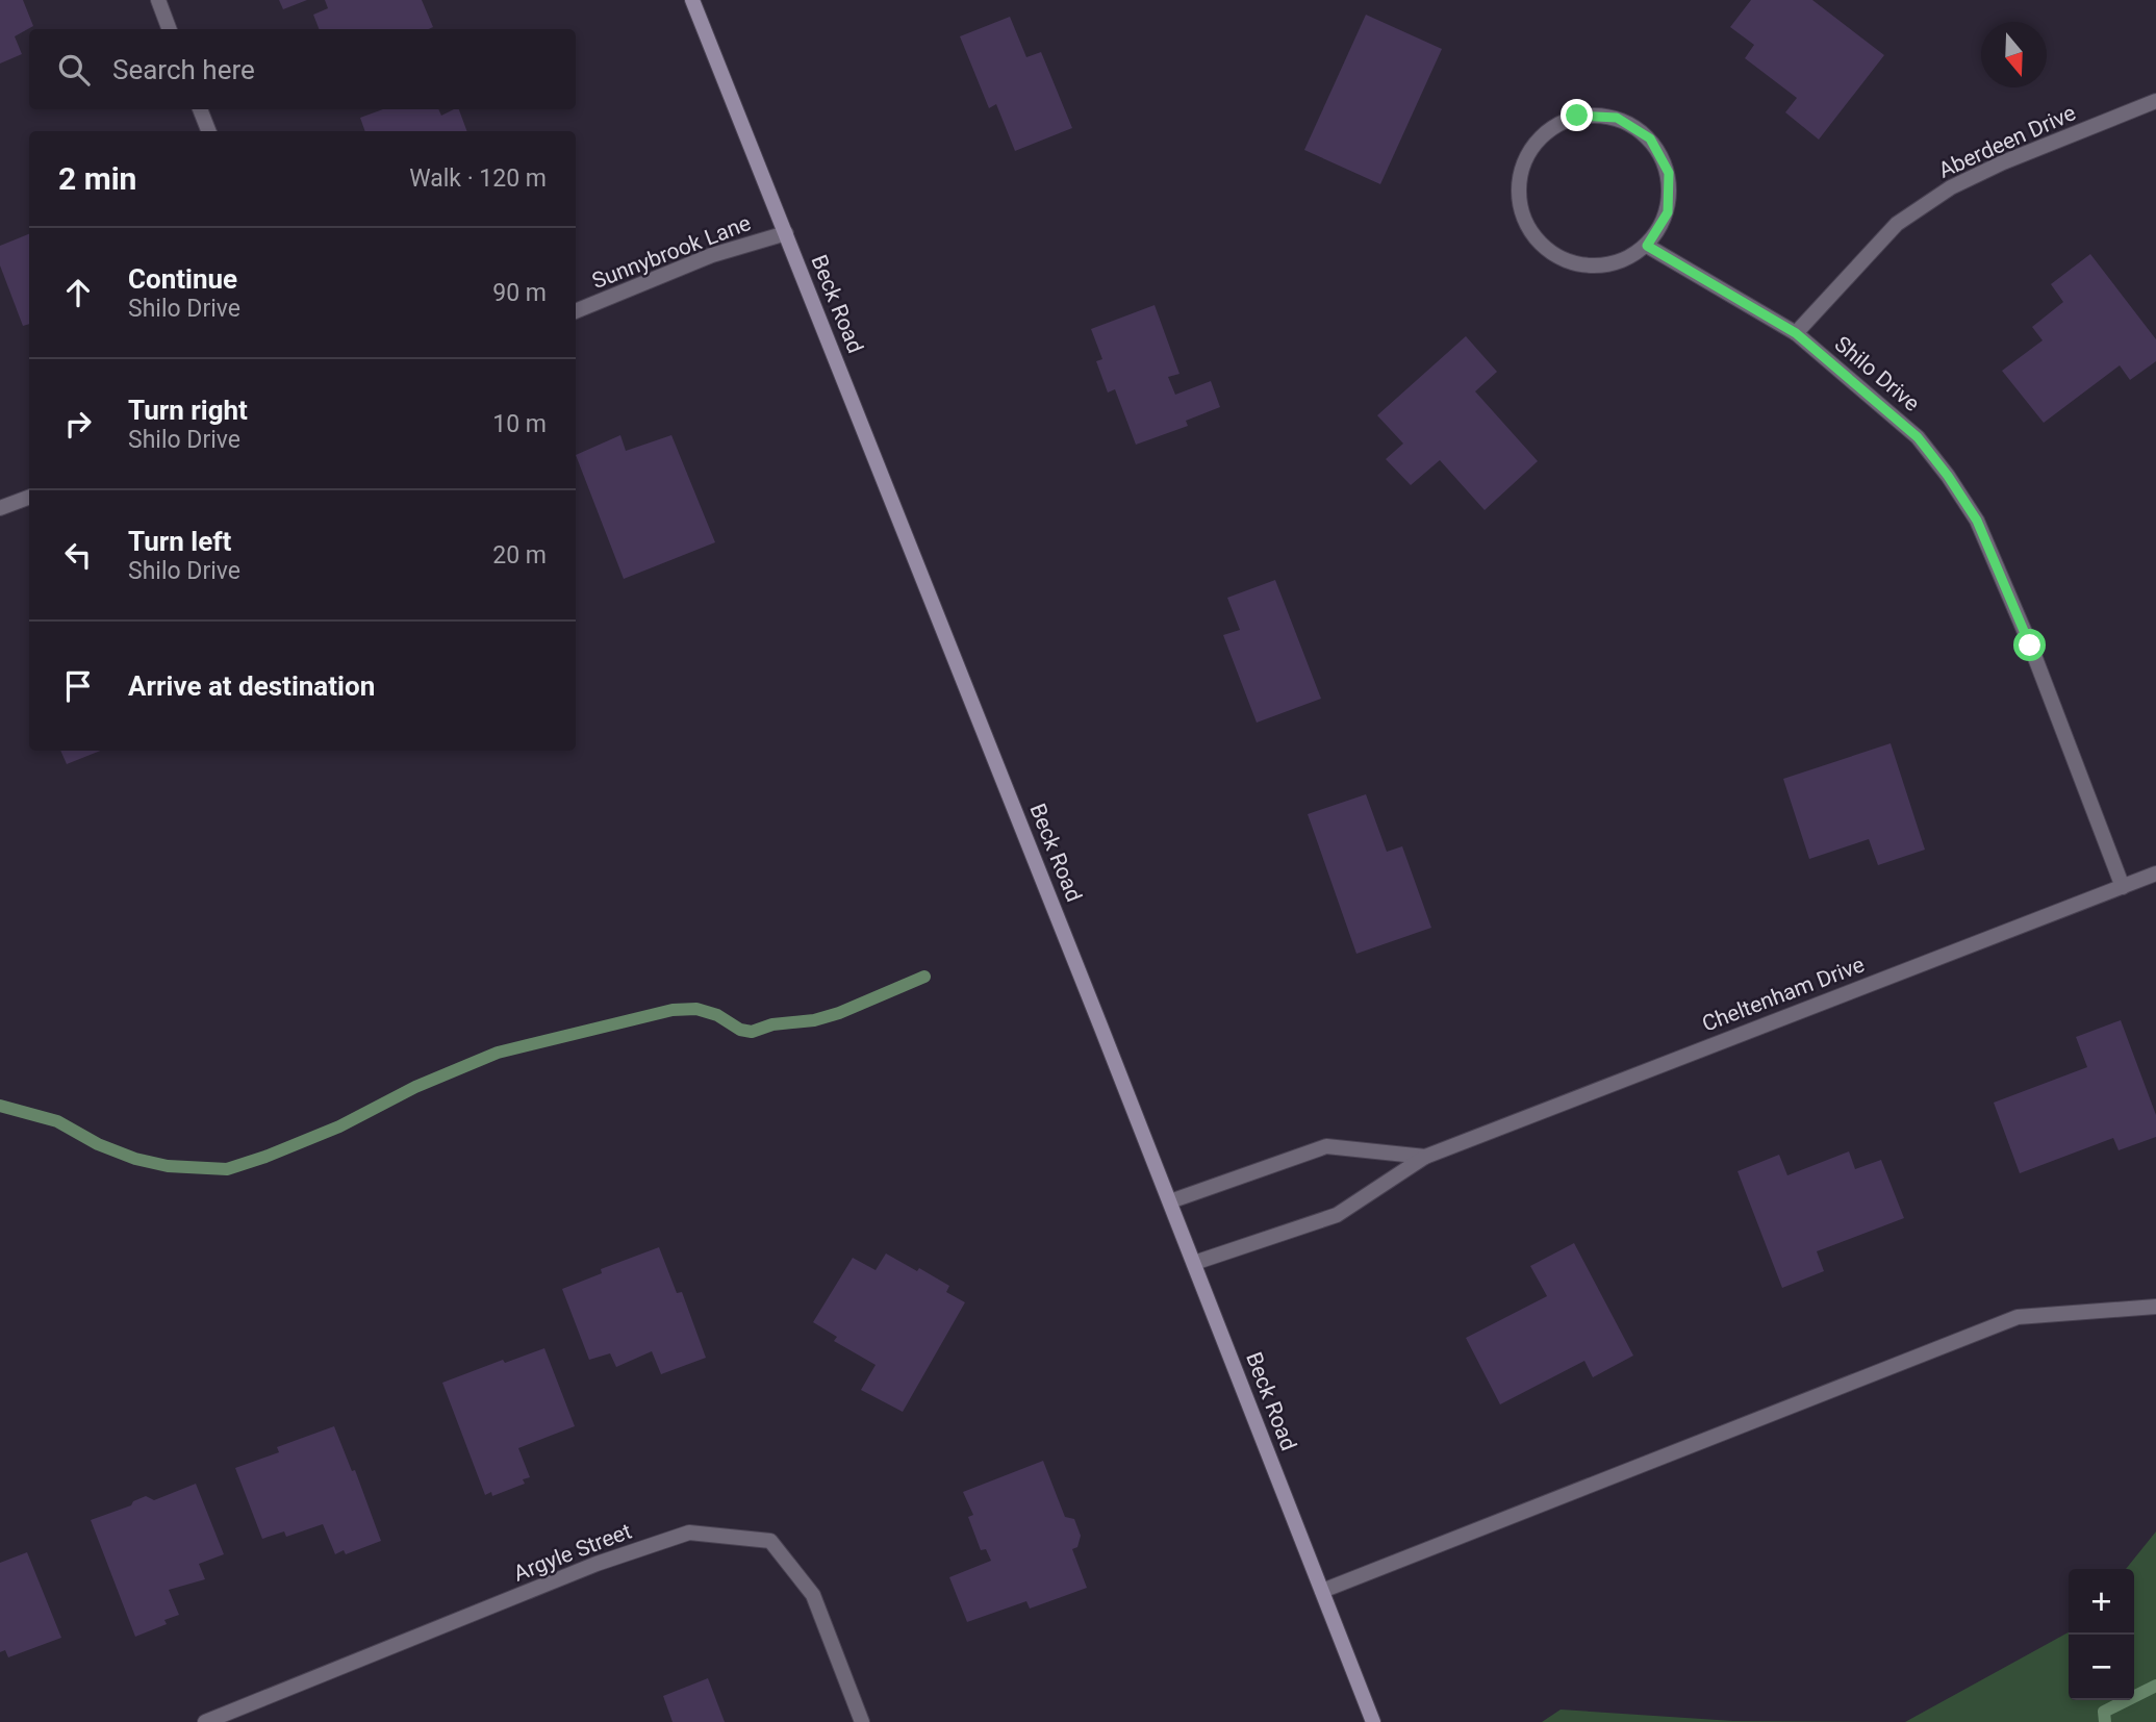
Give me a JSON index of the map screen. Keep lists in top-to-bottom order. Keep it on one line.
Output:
{"streets":{"main road":["Beck Road"],"street":["Aberdeen Drive","Sunnybrook Lane","Shilo Drive","Cheltenham Drive","Argyle Street"]},"crossings":[["Aberdeen Drive","Shilo Drive"],["Sunnybrook Lane","Beck Road"],["Beck Road","Cheltenham Drive"],["Shilo Drive","Cheltenham Drive"]],"north":"bottom","page":{"search":"Search here","heading":["2 min","Walk · 120 m"],"list":[["Continue","Shilo Drive","90 m"],["Turn right","Shilo Drive","10 m"],["Turn left","Shilo Drive","20 m"],"Arrive at destination"],"map_buttons":["+","−"]}}
